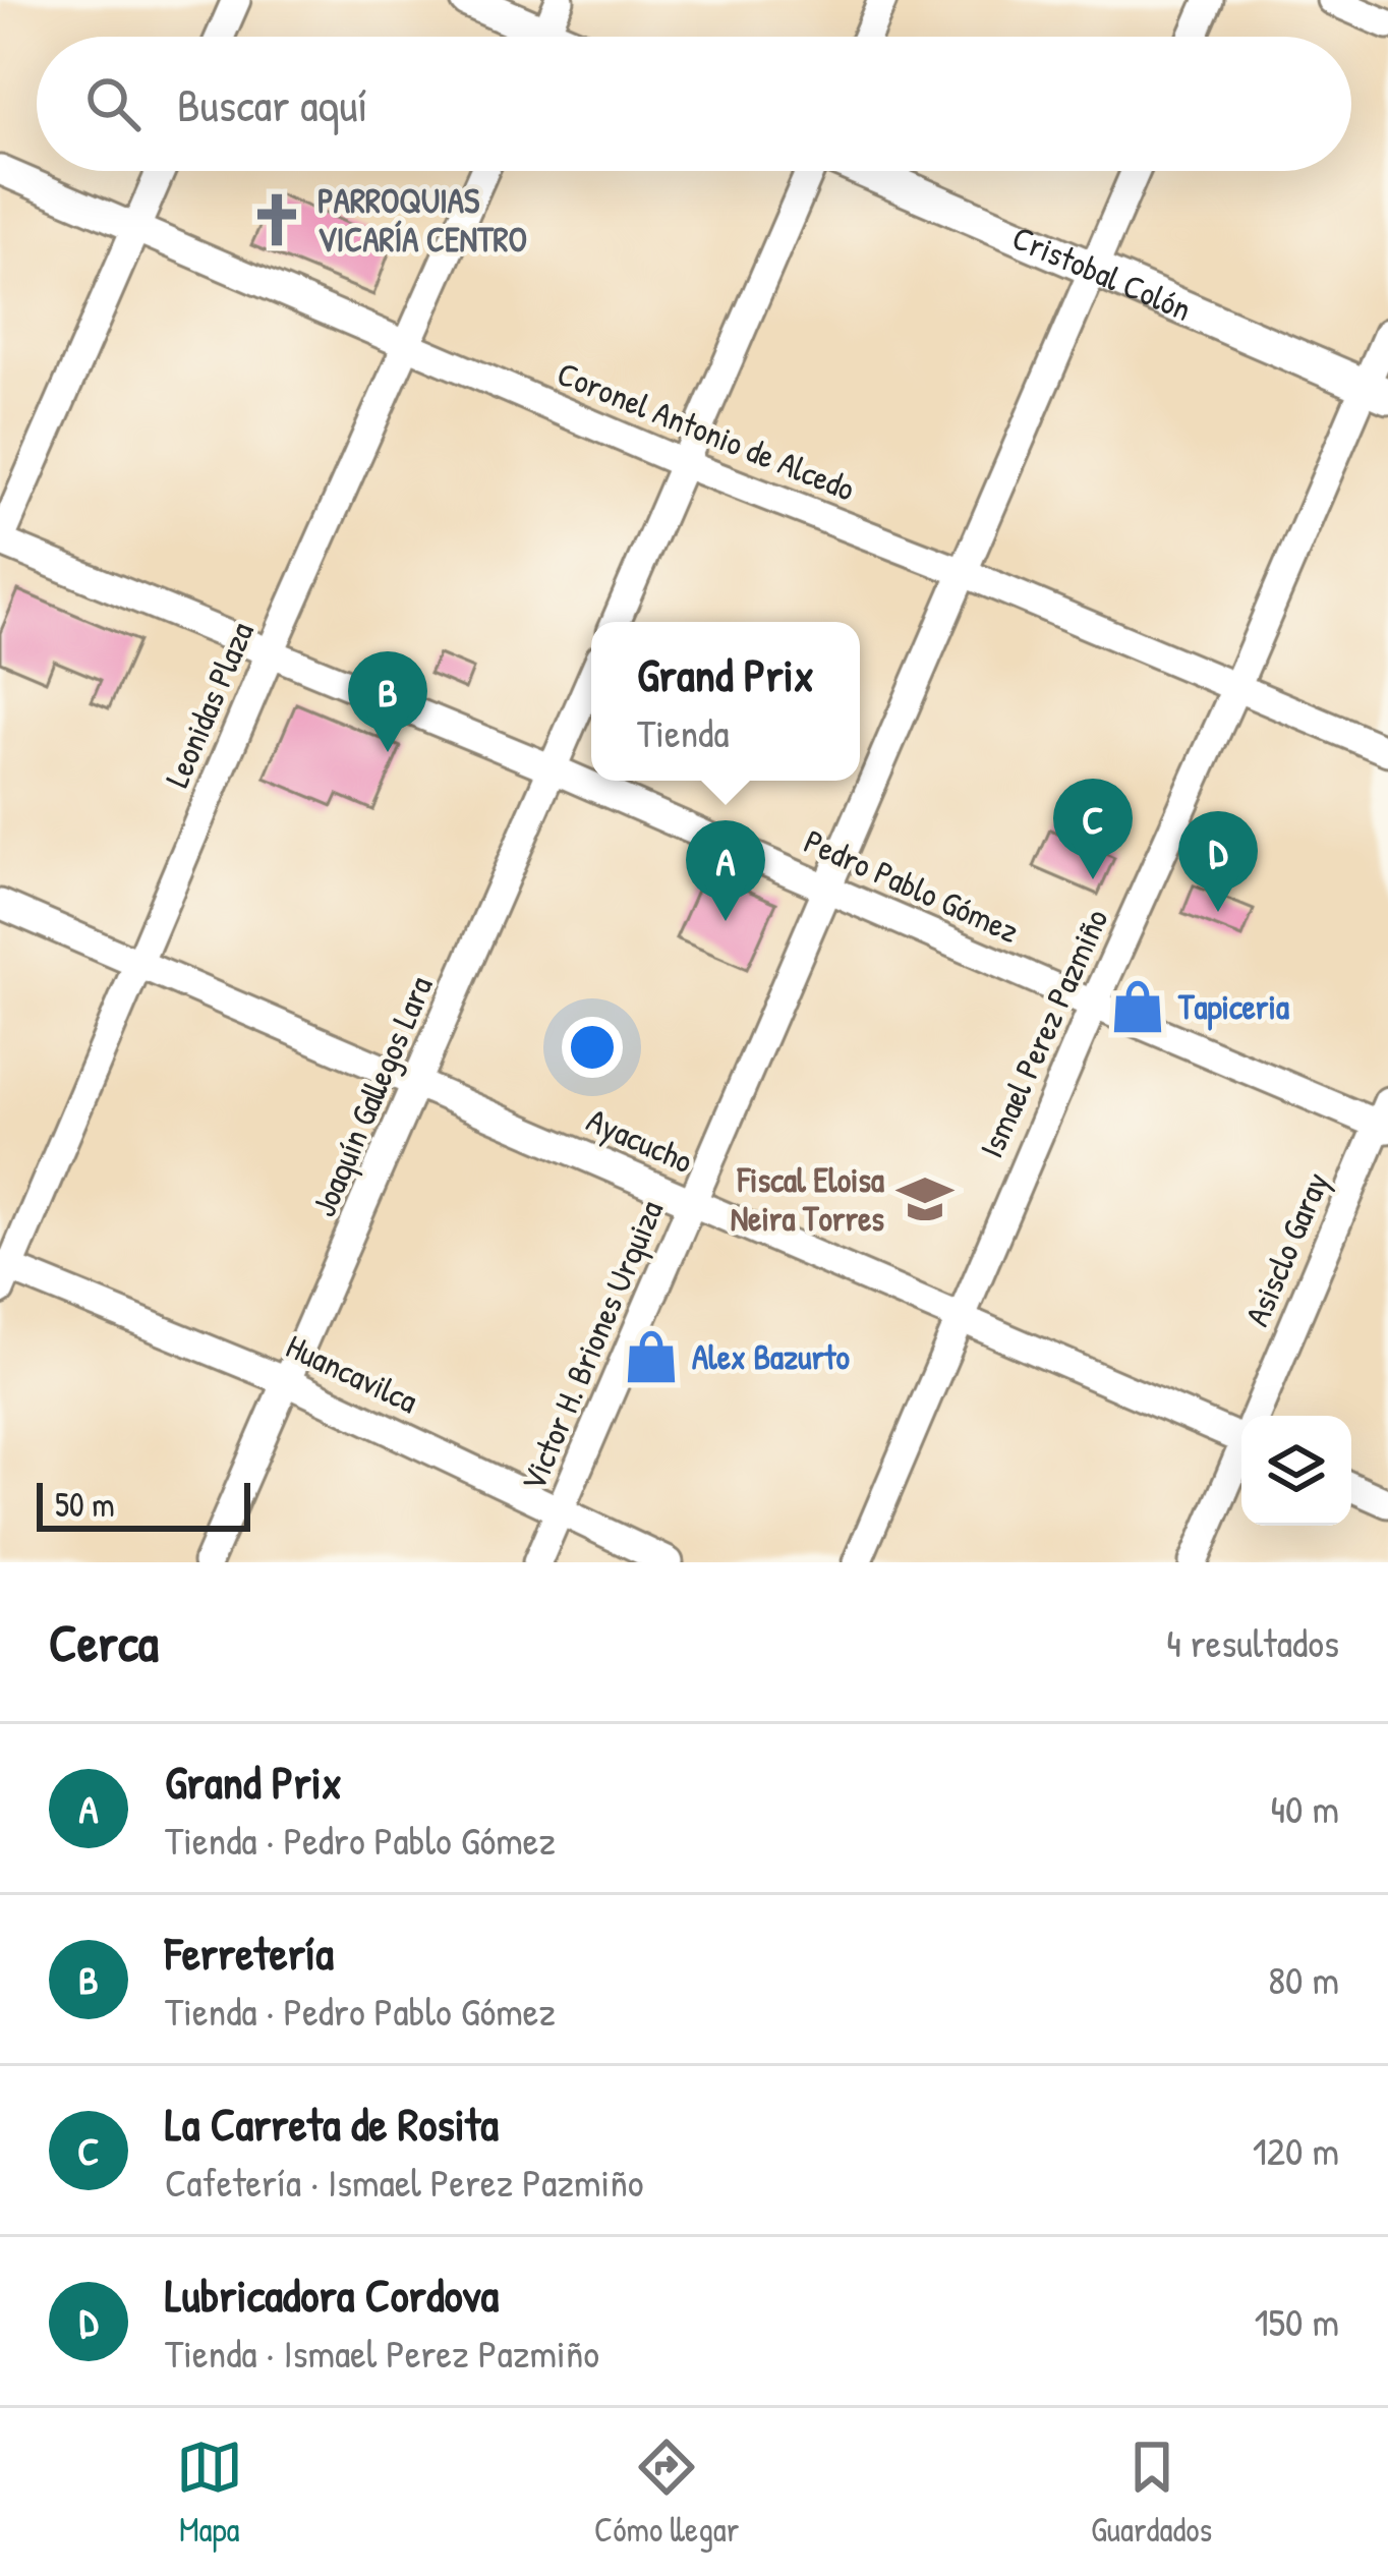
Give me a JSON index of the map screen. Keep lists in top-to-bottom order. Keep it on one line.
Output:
{"streets":{"street":["Cristobal Colón","Coronel Antonio de Alcedo","Leonidas Plaza","Pedro Pablo Gómez","Ismael Perez Pazmiño","Joaquín Gallegos Lara","Ayacucho","Asisclo Garay","Victor H. Briones Urquiza","Huancavilca"]},"crossings":[["Cristobal Colón","Ismael Perez Pazmiño"],["Cristobal Colón","Victor H. Briones Urquiza"],["Coronel Antonio de Alcedo","Leonidas Plaza"],["Coronel Antonio de Alcedo","Ismael Perez Pazmiño"],["Coronel Antonio de Alcedo","Victor H. Briones Urquiza"],["Leonidas Plaza","Pedro Pablo Gómez"],["Leonidas Plaza","Ayacucho"],["Leonidas Plaza","Huancavilca"],["Pedro Pablo Gómez","Ismael Perez Pazmiño"],["Pedro Pablo Gómez","Joaquín Gallegos Lara"],["Pedro Pablo Gómez","Asisclo Garay"],["Pedro Pablo Gómez","Victor H. Briones Urquiza"],["Ismael Perez Pazmiño","Ayacucho"],["Joaquín Gallegos Lara","Ayacucho"],["Joaquín Gallegos Lara","Huancavilca"],["Ayacucho","Victor H. Briones Urquiza"],["Victor H. Briones Urquiza","Huancavilca"]],"places":{"church":["PARROQUIAS VICARÍA CENTRO"],"shop":["Tapiceria","Alex Bazurto"],"school or university":["Fiscal Eloisa Neira Torres"]},"scale_bar":"50 m","page":{"search":"Buscar aquí","popup":["Grand Prix","Tienda"],"pins":["B","C","D","A"],"scale":"50 m","heading":["Cerca","4 resultados"],"list":[{"mark":"A","name":"Grand Prix","note":"Tienda · Pedro Pablo Gómez","value":"40 m"},{"mark":"B","name":"Ferretería","note":"Tienda · Pedro Pablo Gómez","value":"80 m"},{"mark":"C","name":"La Carreta de Rosita","note":"Cafetería · Ismael Perez Pazmiño","value":"120 m"},{"mark":"D","name":"Lubricadora Cordova","note":"Tienda · Ismael Perez Pazmiño","value":"150 m"}],"nav":["Mapa","Cómo llegar","Guardados"]}}
